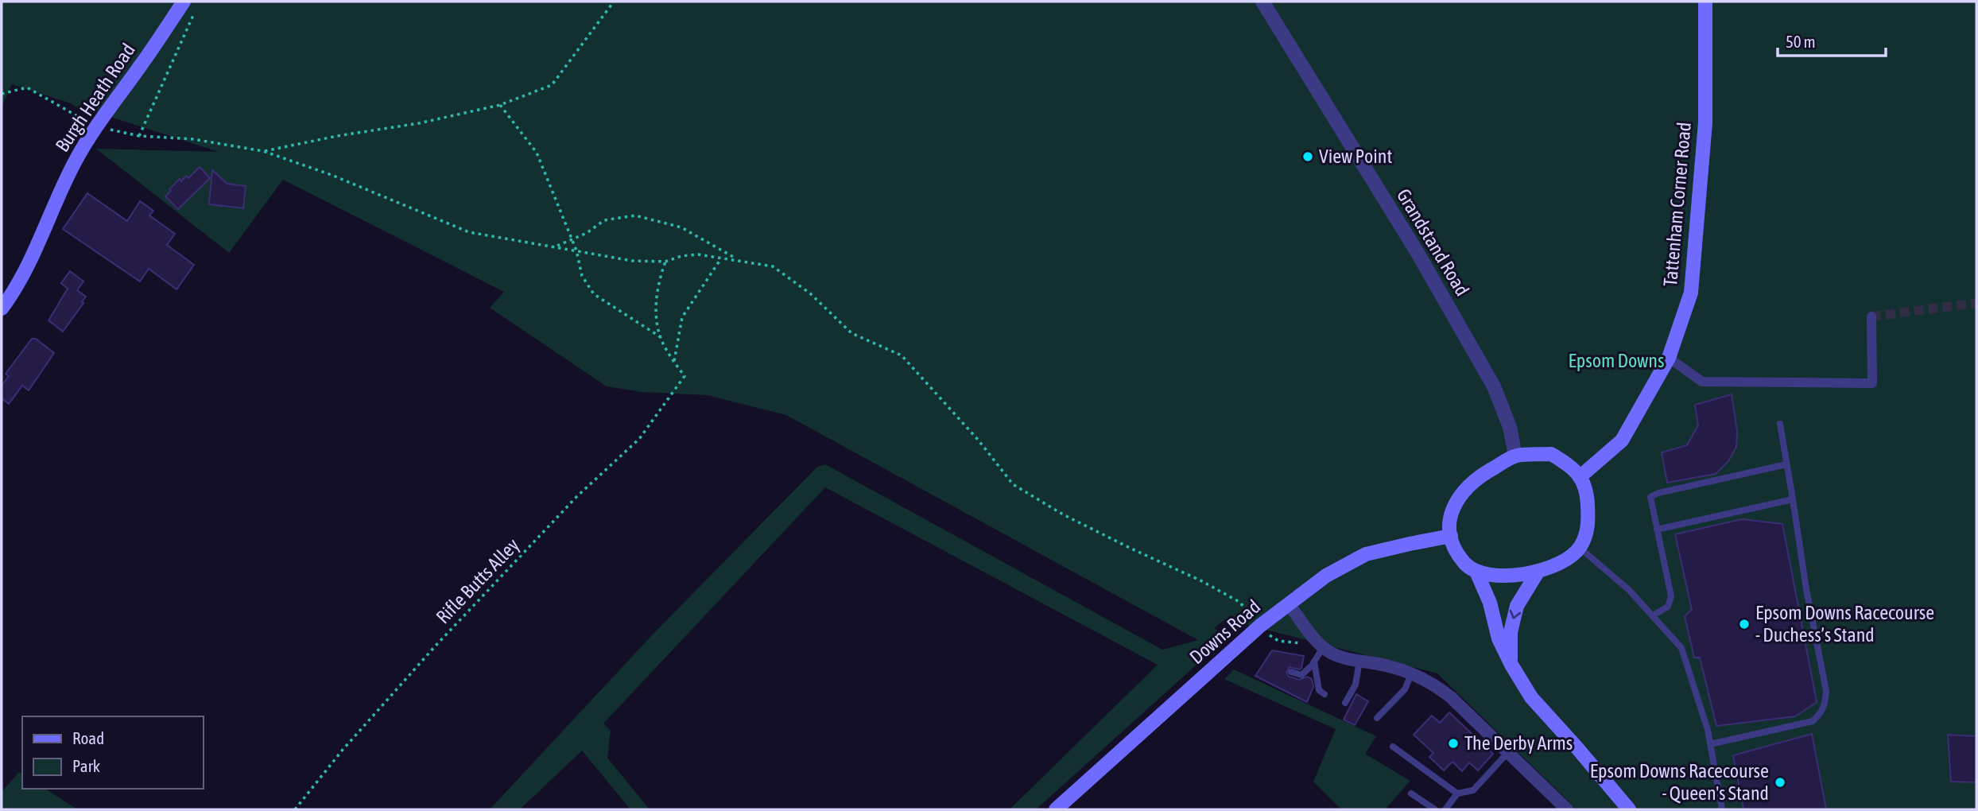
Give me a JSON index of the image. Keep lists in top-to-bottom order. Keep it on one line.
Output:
{"streets":{"main road":["Burgh Heath Road","Tattenham Corner Road","Downs Road"],"street":["Grandstand Road"],"path":["Rifle Butts Alley"]},"crossings":[["Tattenham Corner Road","Grandstand Road"],["Tattenham Corner Road","Downs Road"],["Grandstand Road","Downs Road"]],"parks":["Epsom Downs"],"places":["View Point","Epsom Downs Racecourse - Duchess’s Stand","The Derby Arms","Epsom Downs Racecourse - Queen's Stand"],"legend":["Road","Park"],"scale_bar":"50 m"}
